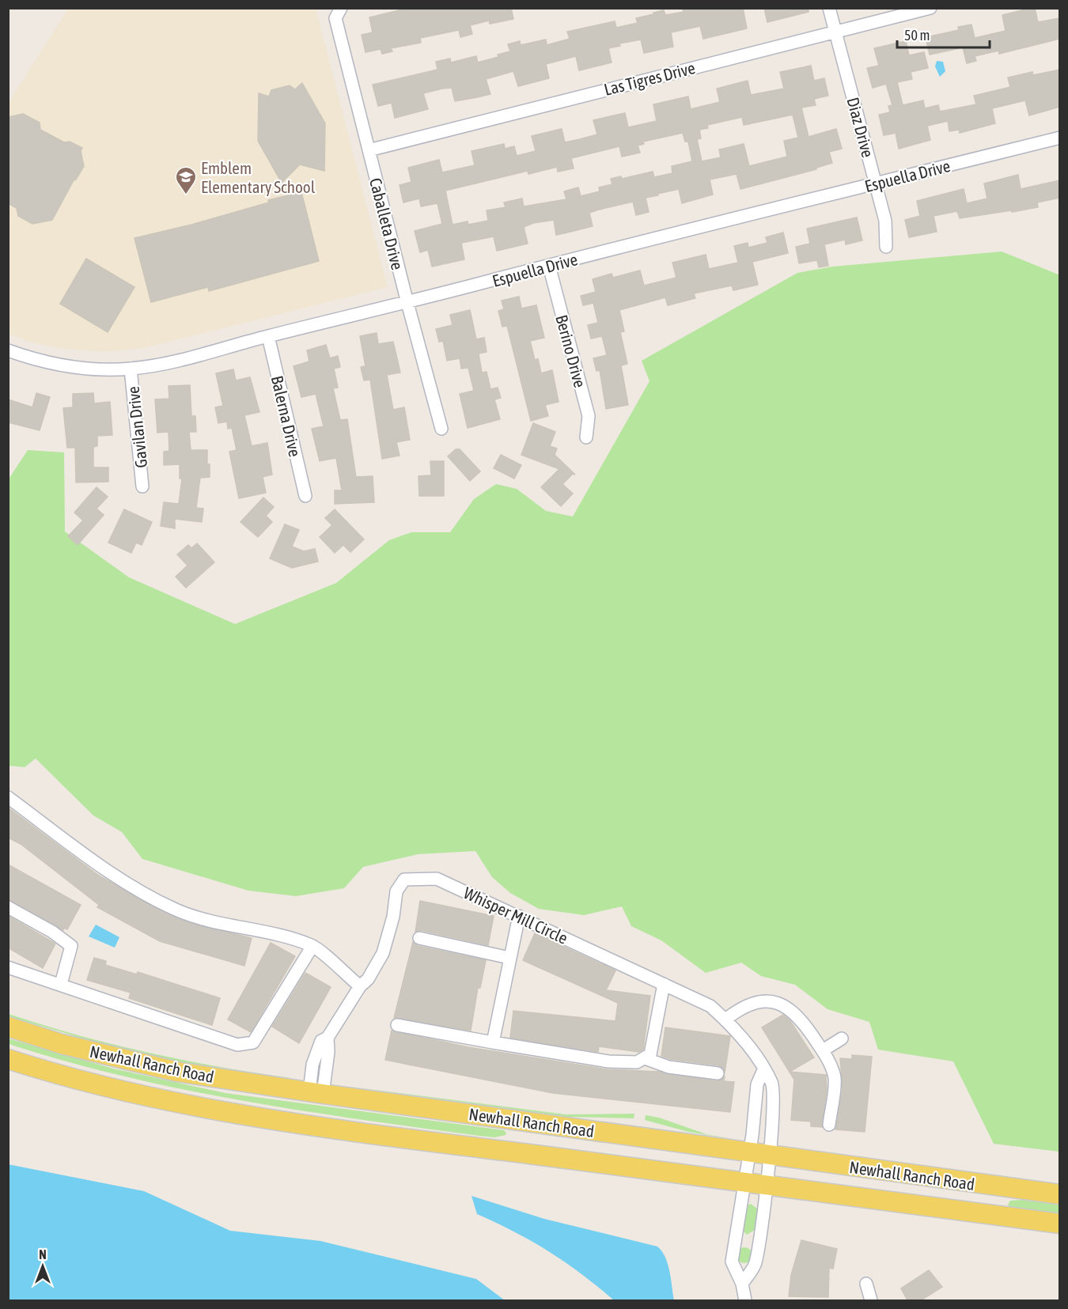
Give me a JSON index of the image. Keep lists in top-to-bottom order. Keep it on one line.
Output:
{"streets":{"main road":["Newhall Ranch Road"],"street":["Las Tigres Drive","Diaz Drive","Espuella Drive","Caballeta Drive","Berino Drive","Balerna Drive","Gavilan Drive","Whisper Mill Circle"]},"crossings":[["Las Tigres Drive","Diaz Drive"],["Las Tigres Drive","Caballeta Drive"],["Diaz Drive","Espuella Drive"],["Espuella Drive","Caballeta Drive"],["Espuella Drive","Berino Drive"],["Espuella Drive","Balerna Drive"],["Espuella Drive","Gavilan Drive"],["Whisper Mill Circle","Newhall Ranch Road"]],"places":{"school or university":["Emblem Elementary School"]},"scale_bar":"50 m","north":"top"}
